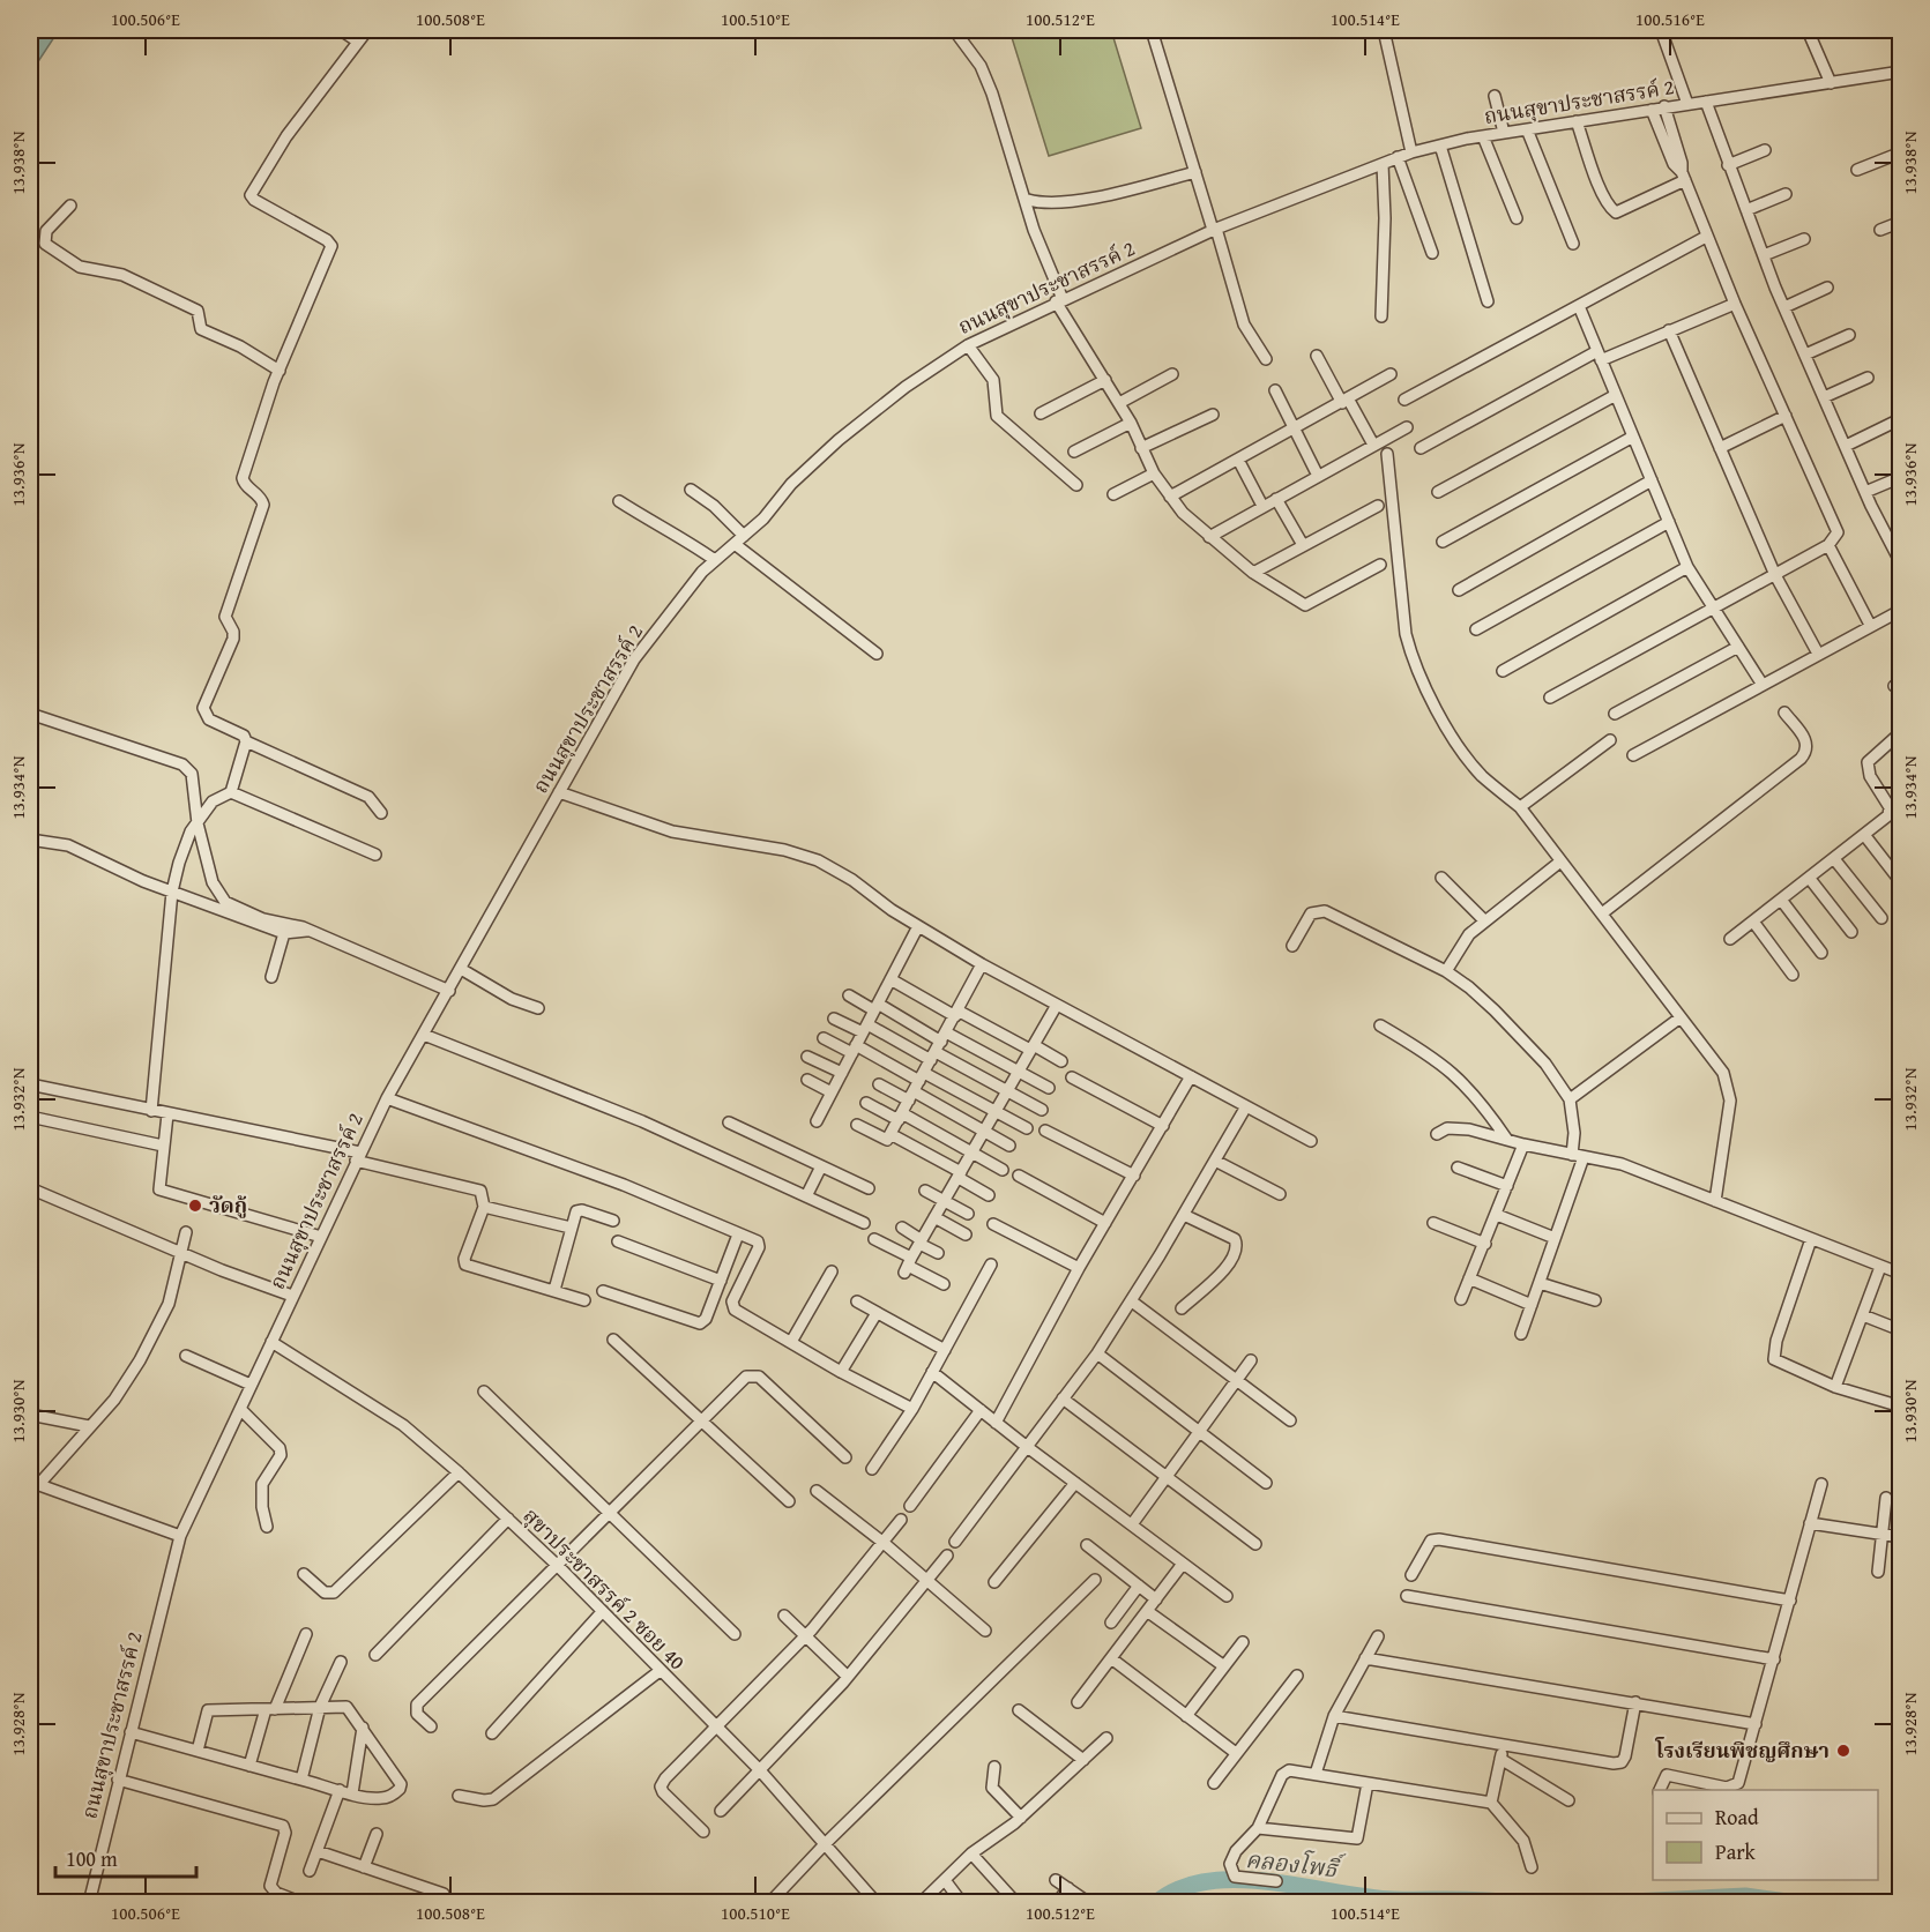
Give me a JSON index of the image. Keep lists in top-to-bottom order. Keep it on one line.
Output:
{"streets":{"street":["ถนนสุขาประชาสรรค์ 2","สุขาประชาสรรค์ 2 ซอย 40"]},"crossings":[["ถนนสุขาประชาสรรค์ 2","สุขาประชาสรรค์ 2 ซอย 40"]],"water":["คลองโพธิ์"],"places":["วัดกู้","โรงเรียนพิชญศึกษา"],"legend":["Road","Park"],"scale_bar":"100 m","coordinates":["100.506°E","100.508°E","100.510°E","100.512°E","100.514°E","100.516°E","13.938°N","13.936°N","13.934°N","13.932°N","13.930°N","13.928°N"]}
